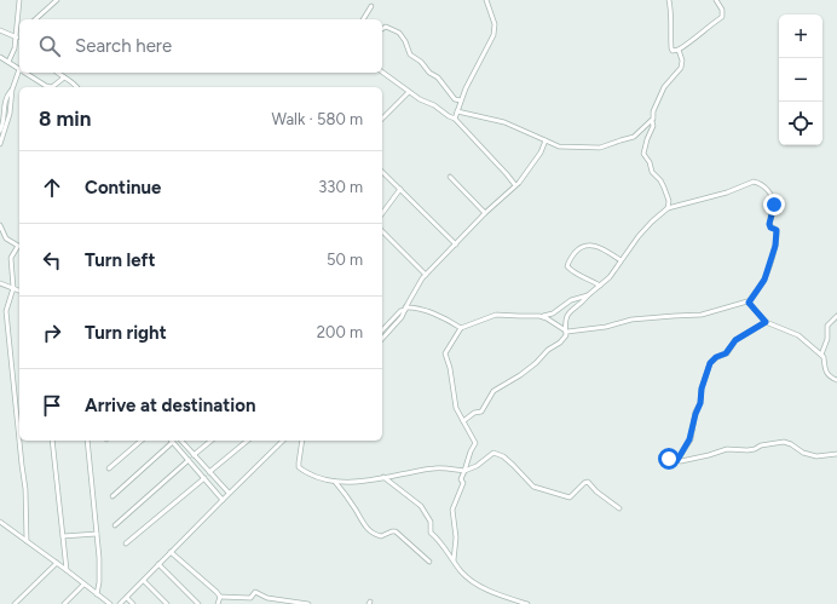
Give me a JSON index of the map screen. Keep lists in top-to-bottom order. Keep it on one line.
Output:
{"page":{"map_buttons":["+","−"],"search":"Search here","heading":["8 min","Walk · 580 m"],"list":[["Continue","330 m"],["Turn left","50 m"],["Turn right","200 m"],"Arrive at destination"]}}
